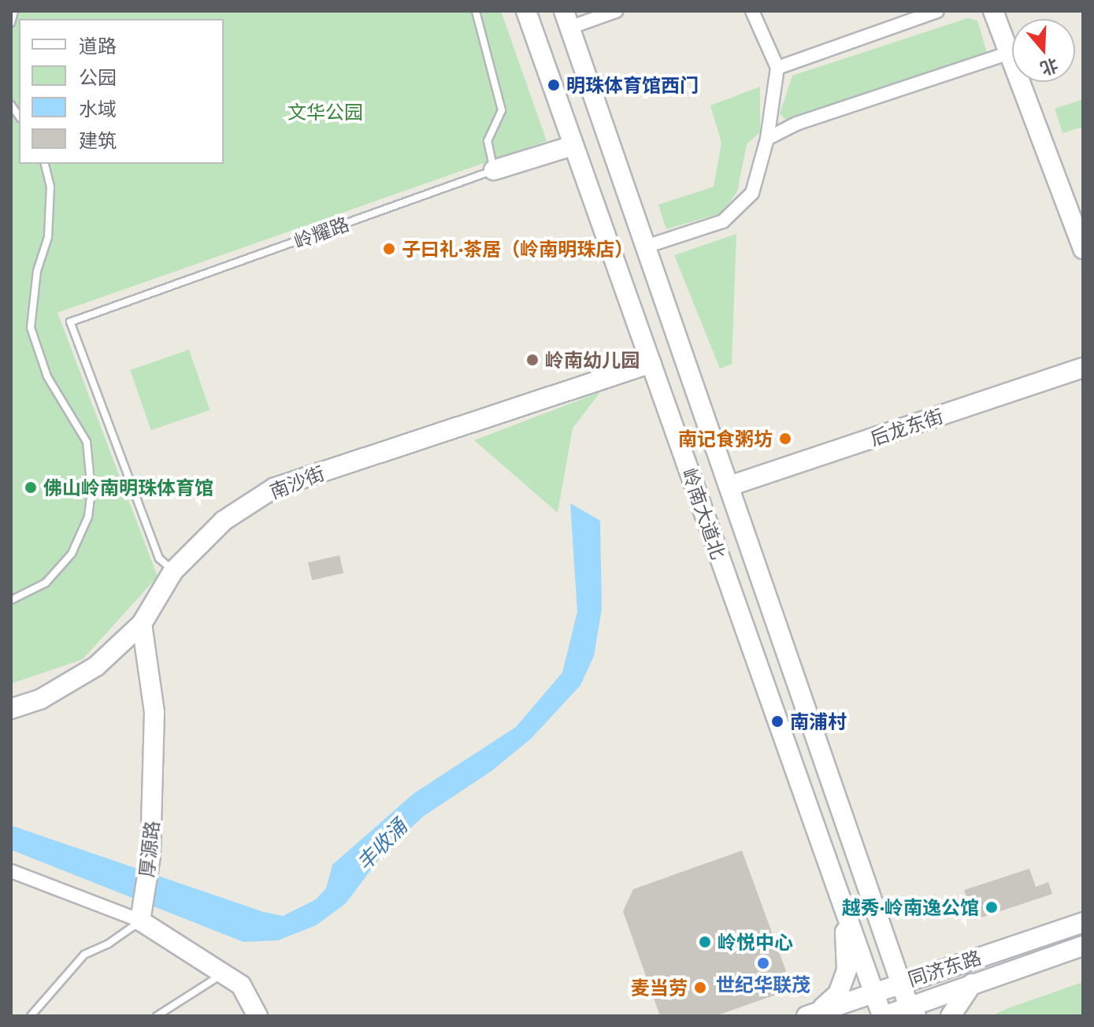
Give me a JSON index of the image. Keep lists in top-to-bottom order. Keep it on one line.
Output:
{"streets":{"main road":["岭耀路","后龙东街","南沙街","岭南大道北","厚源路","同济东路"]},"crossings":[["岭耀路","南沙街"],["岭耀路","岭南大道北"],["后龙东街","岭南大道北"],["南沙街","岭南大道北"],["南沙街","厚源路"],["岭南大道北","同济东路"]],"water":["丰收涌"],"parks":["文华公园"],"places":["明珠体育馆西门","子曰礼·茶居（岭南明珠店）","岭南幼儿园","南记食粥坊","佛山岭南明珠体育馆","南浦村","越秀·岭南逸公馆","岭悦中心","世纪华联茂","麦当劳"],"legend":["道路","公园","水域","建筑"],"north":"bottom"}
